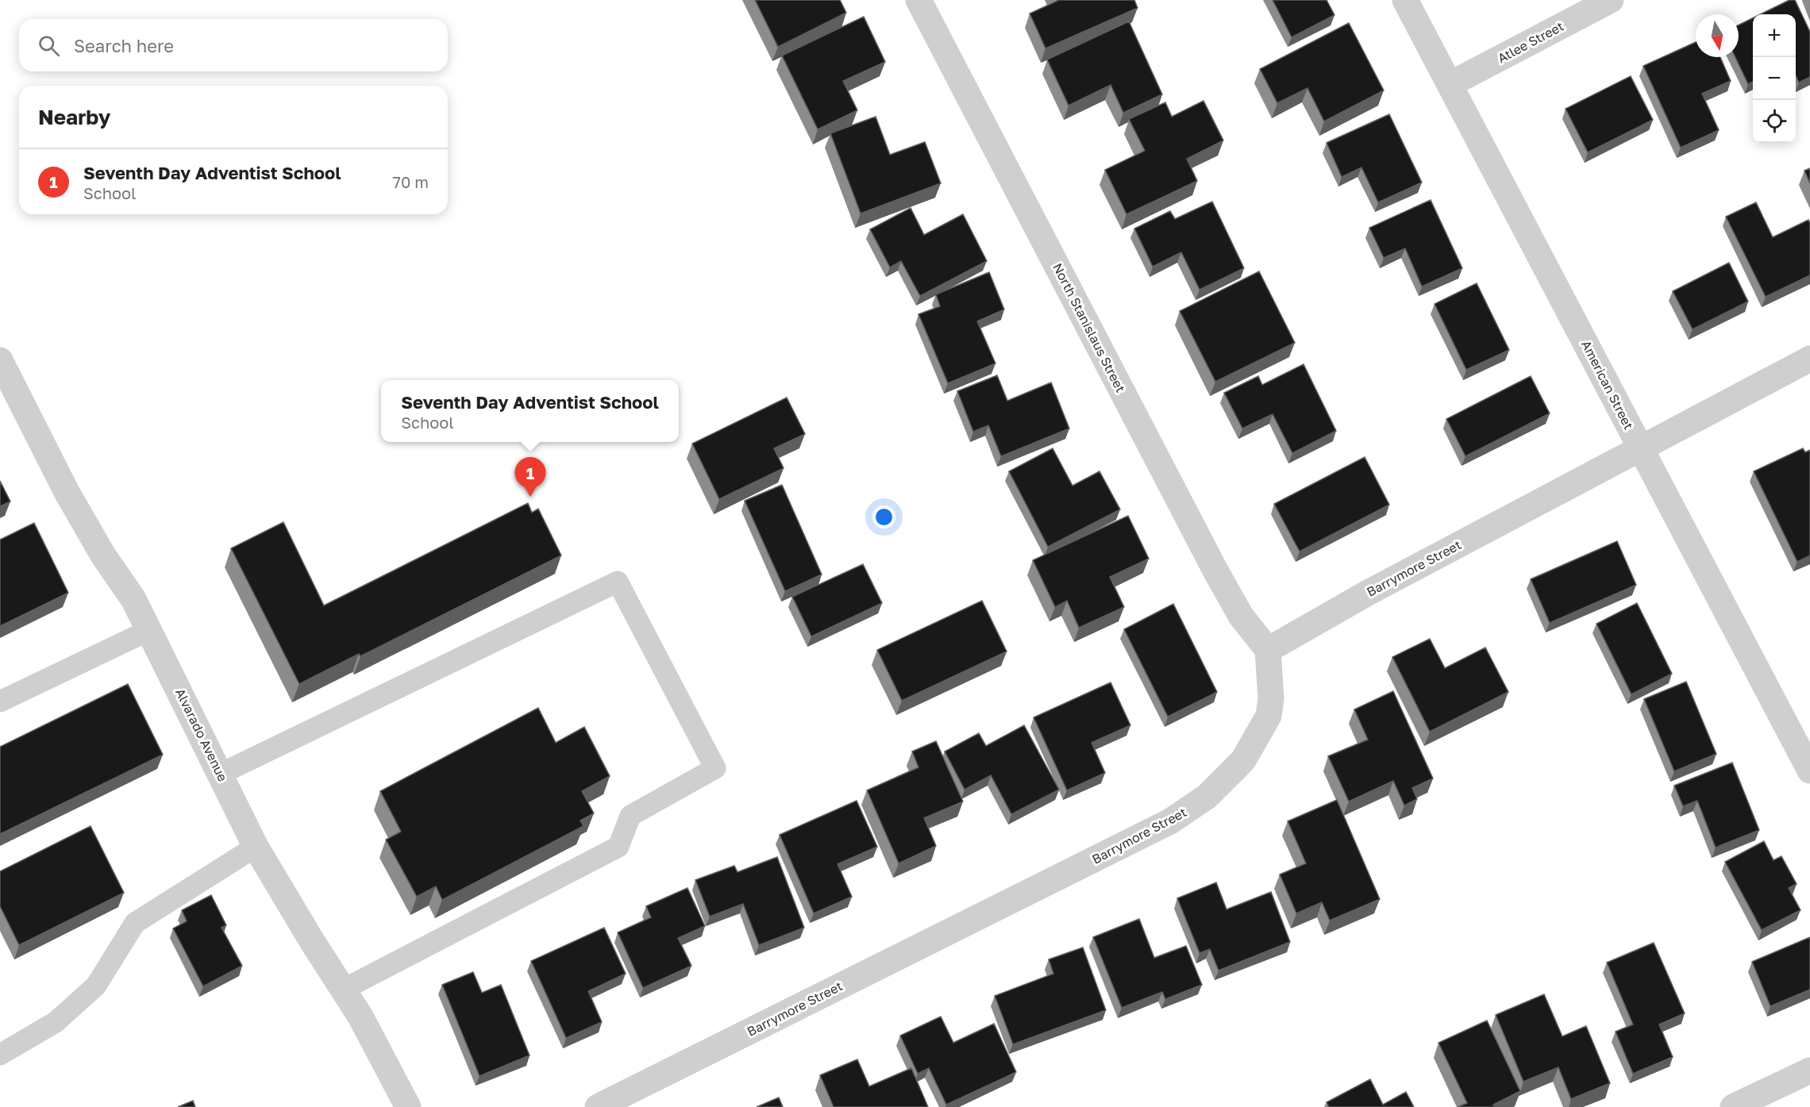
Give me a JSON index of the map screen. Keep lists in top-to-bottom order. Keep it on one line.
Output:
{"streets":{"street":["Atlee Street","North Stanislaus Street","American Street","Barrymore Street","Alvarado Avenue"]},"crossings":[["Atlee Street","American Street"],["North Stanislaus Street","Barrymore Street"],["American Street","Barrymore Street"]],"north":"bottom","page":{"map_buttons":["+","−"],"search":"Search here","heading":"Nearby","list":[{"mark":"1","name":"Seventh Day Adventist School","note":"School","value":"70 m"}],"popup":["Seventh Day Adventist School","School"],"pins":"1"}}
